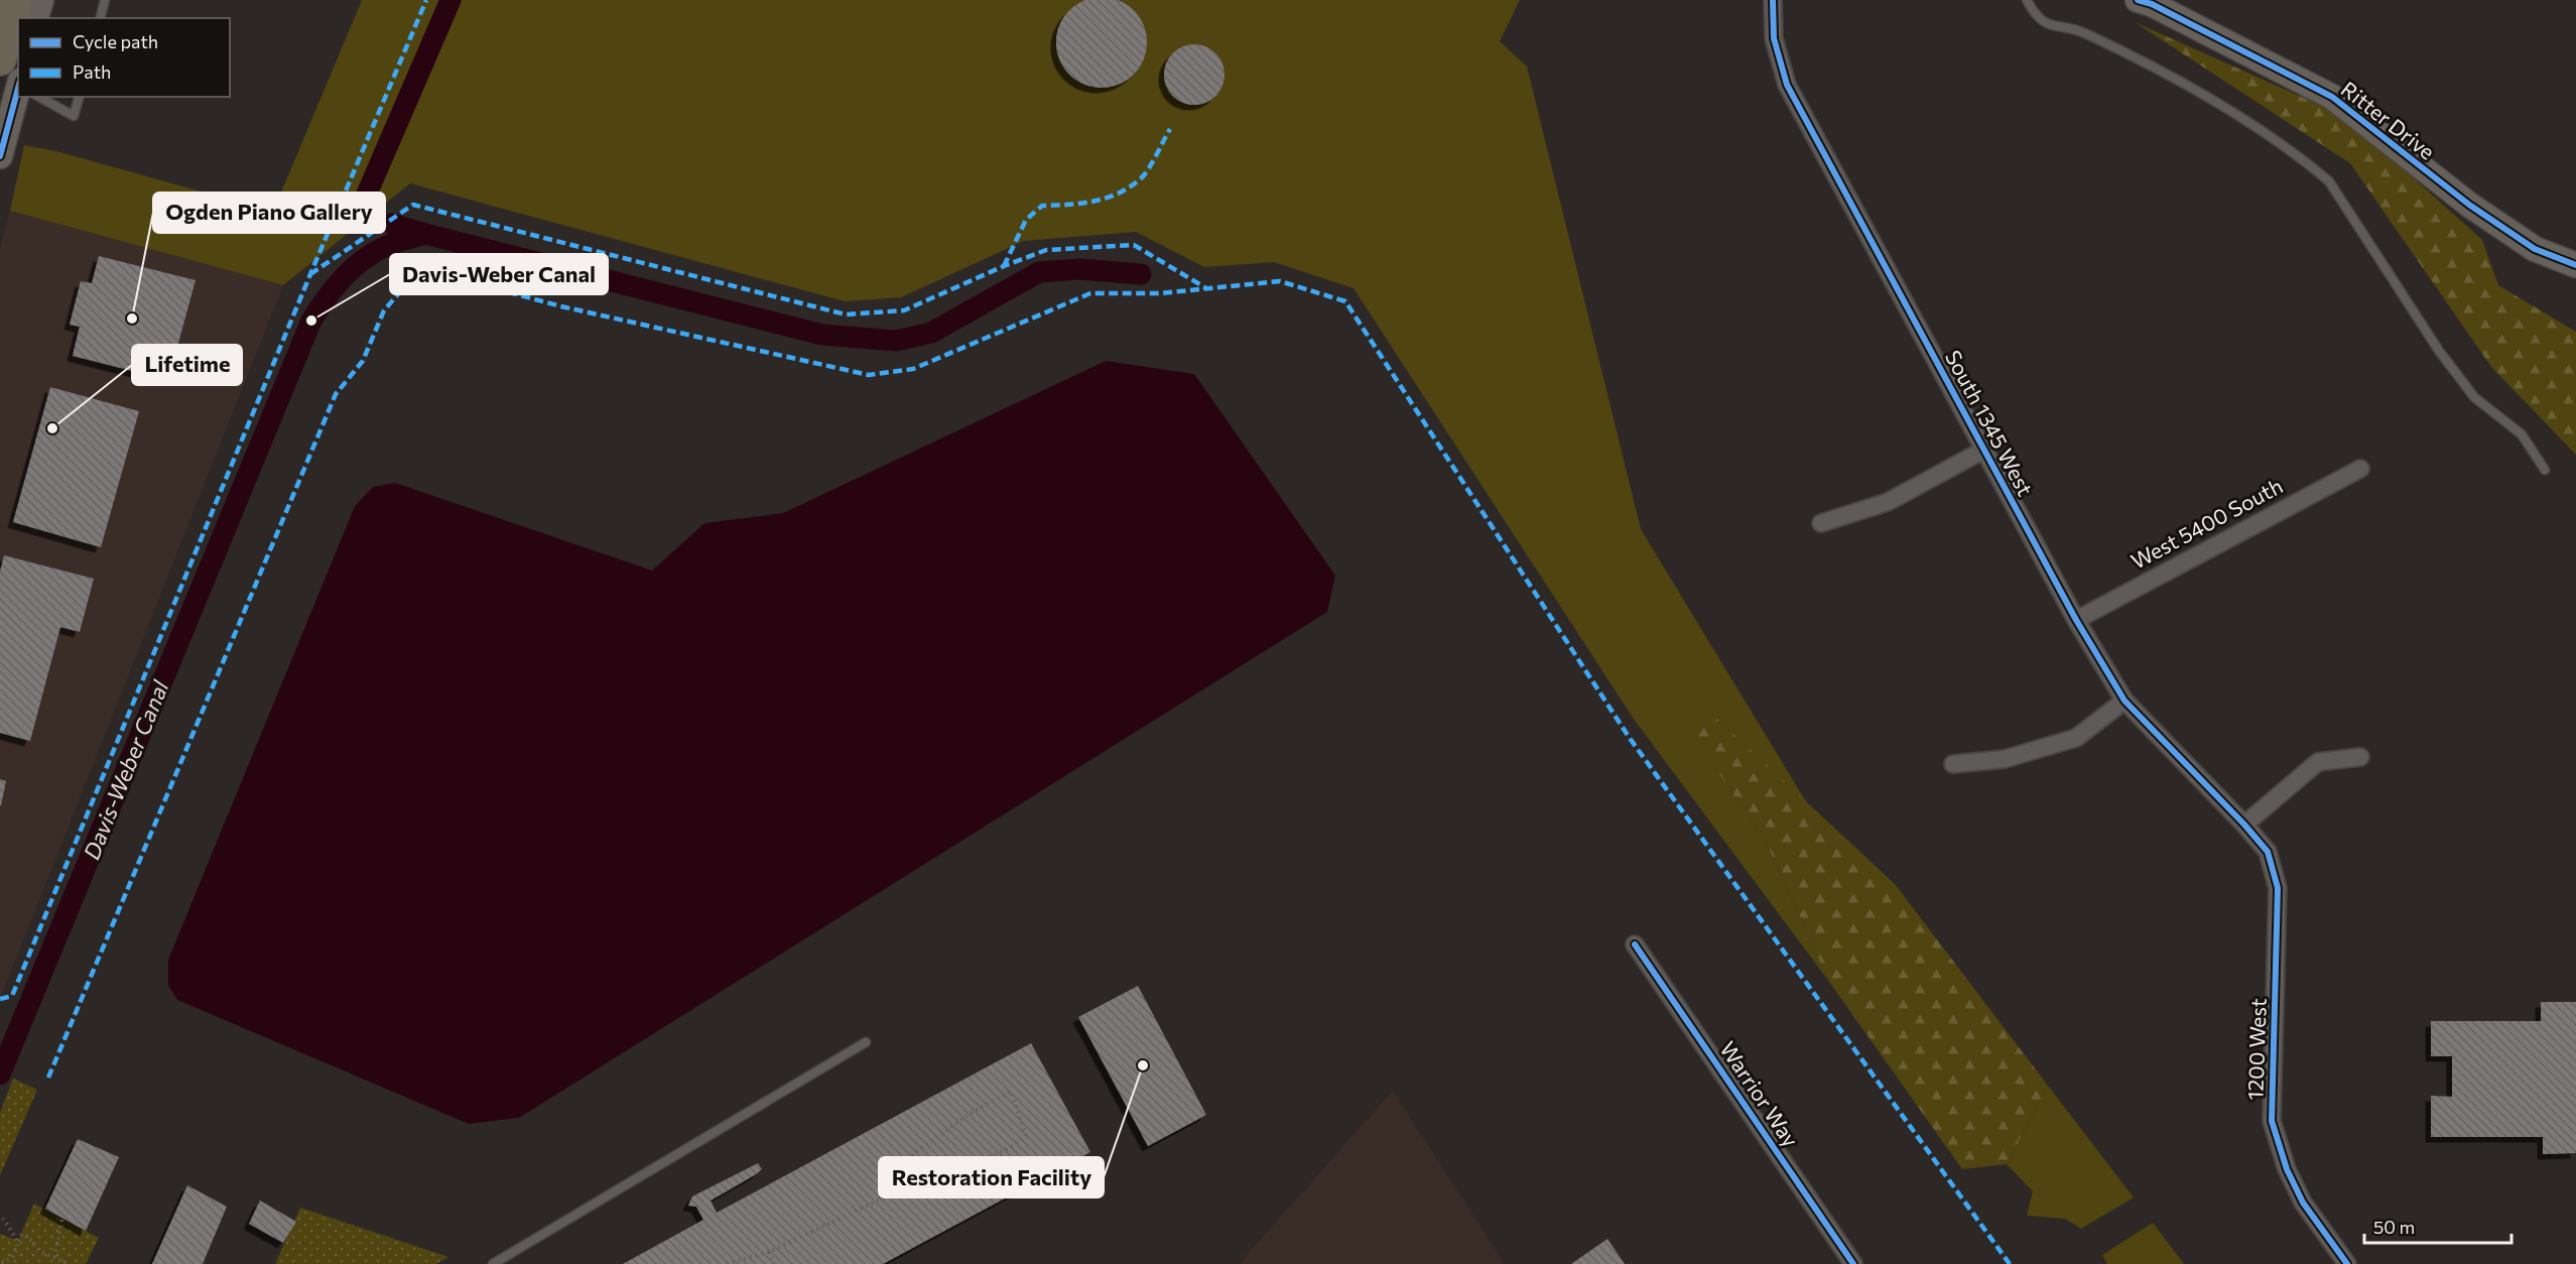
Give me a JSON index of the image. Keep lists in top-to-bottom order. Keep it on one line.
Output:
{"streets":{"street":["Ritter Drive","South 1345 West","West 5400 South","1200 West","Warrior Way"]},"crossings":[["South 1345 West","West 5400 South"],["South 1345 West","1200 West"]],"water":["Davis-Weber Canal"],"places":["Ogden Piano Gallery","Davis-Weber Canal","Lifetime","Restoration Facility"],"legend":["Cycle path","Path"],"scale_bar":"50 m"}
